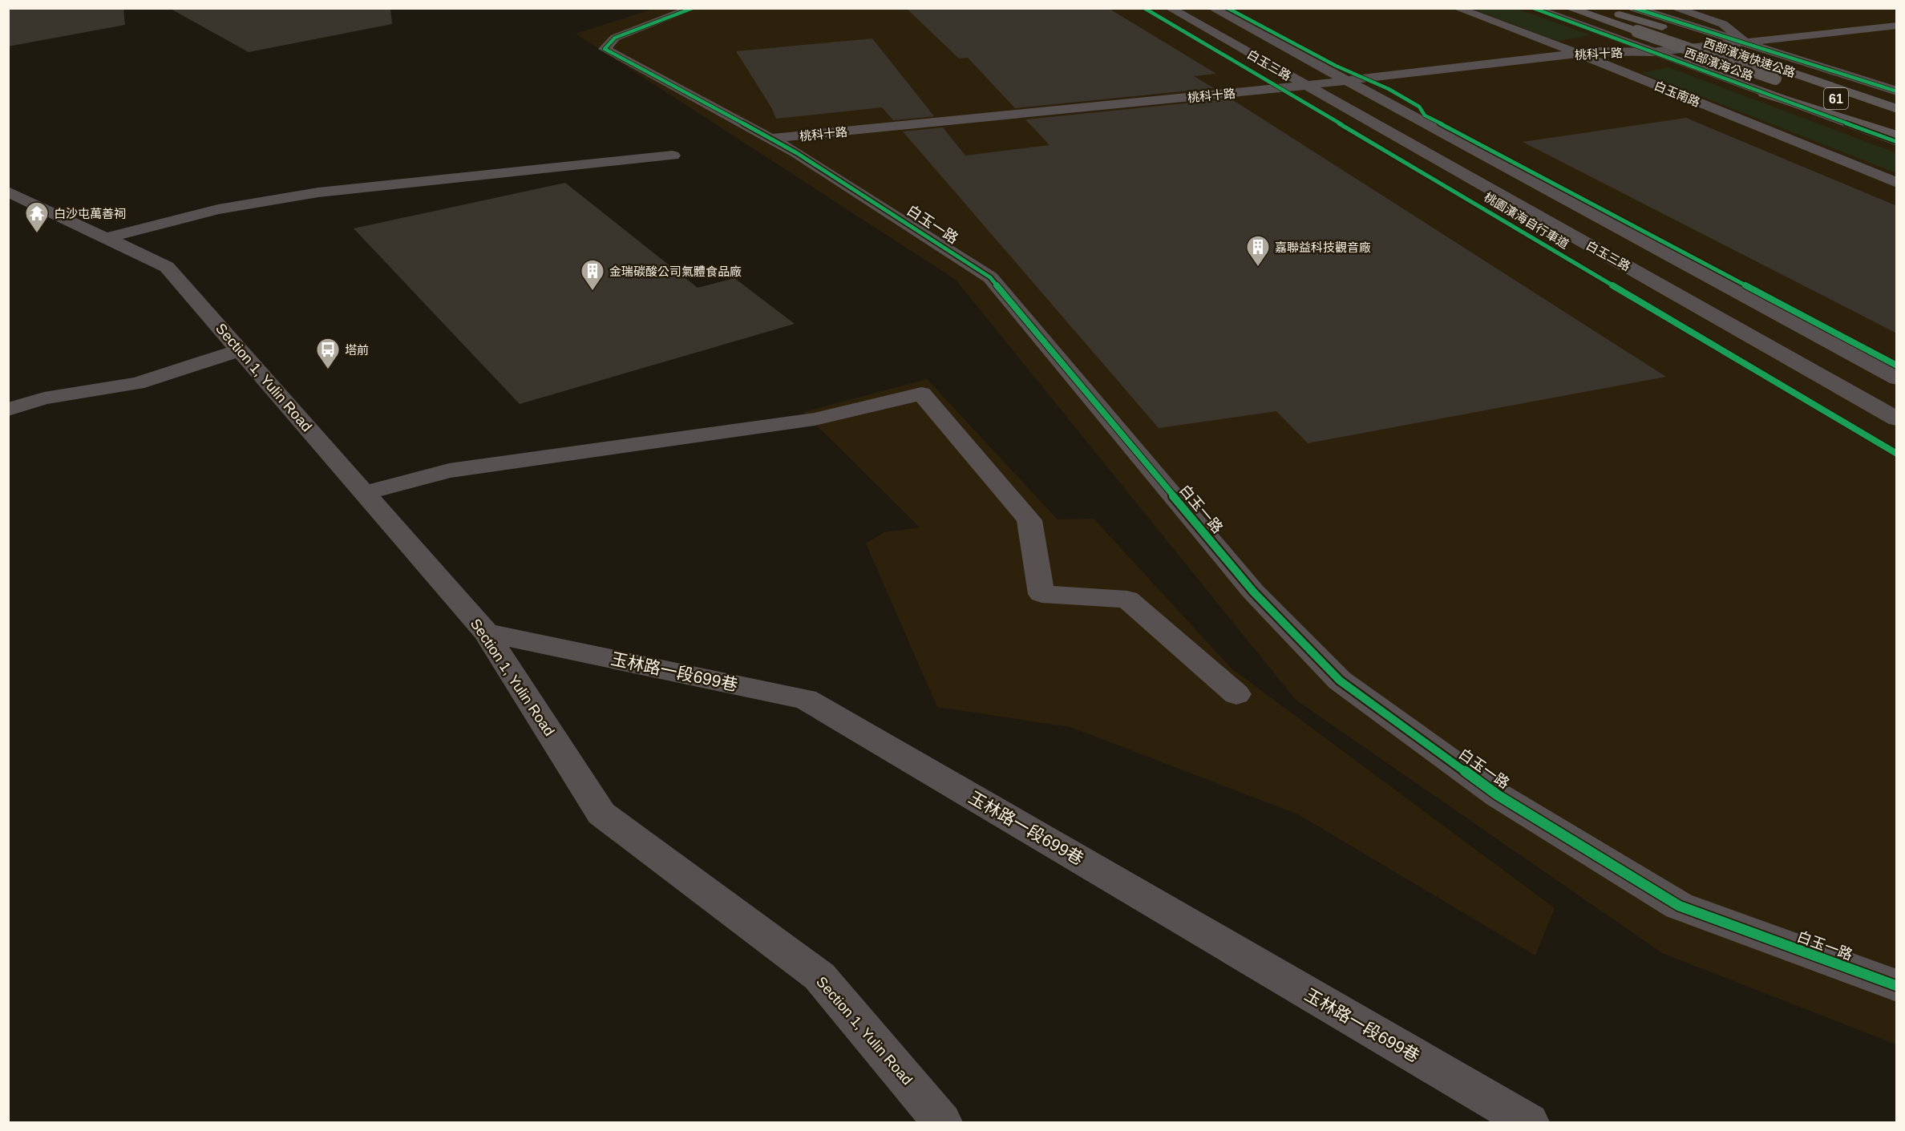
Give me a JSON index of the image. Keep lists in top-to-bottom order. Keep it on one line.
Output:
{"streets":{"highway":["西部濱海快速公路","61"],"street":["桃科十路","西部濱海公路","白玉三路","白玉南路","白玉一路","Section 1, Yulin Road","玉林路一段699巷"],"cycle path":["桃園濱海自行車道"]},"crossings":[["桃科十路","西部濱海公路"],["桃科十路","白玉三路"],["桃科十路","白玉南路"],["桃科十路","白玉一路"],["Section 1, Yulin Road","玉林路一段699巷"]],"places":{"temple":["白沙屯萬善祠"],"building":["嘉聯益科技觀音廠","金瑞碳酸公司氣體食品廠"],"bus stop":["塔前"]}}
